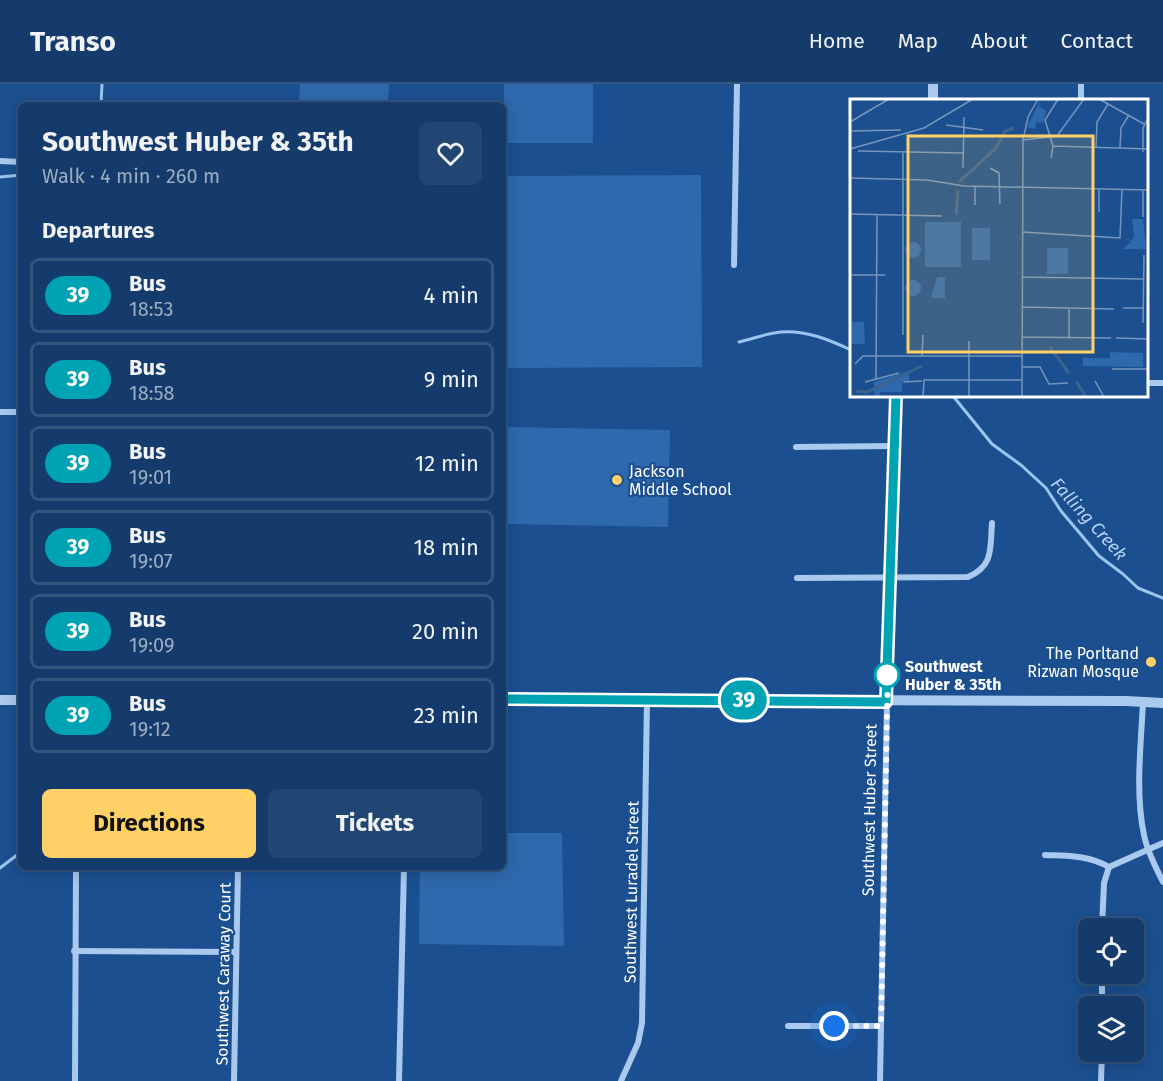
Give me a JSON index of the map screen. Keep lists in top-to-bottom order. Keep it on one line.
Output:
{"streets":{"street":["Southwest Huber Street","Southwest Luradel Street","Southwest Caraway Court"]},"water":["Falling Creek"],"places":["Jackson Middle School","The Porltand Rizwan Mosque","Southwest Huber & 35th"],"lines":["bus line 39"],"page":{"header":"Transo","nav":["Home","Map","About","Contact"],"on_map":"39","heading":[["Southwest Huber & 35th","Walk · 4 min · 260 m"],"Departures"],"list":[{"mark":"39","name":"Bus","note":"18:53","value":"4 min"},{"mark":"39","name":"Bus","note":"18:58","value":"9 min"},{"mark":"39","name":"Bus","note":"19:01","value":"12 min"},{"mark":"39","name":"Bus","note":"19:07","value":"18 min"},{"mark":"39","name":"Bus","note":"19:09","value":"20 min"},{"mark":"39","name":"Bus","note":"19:12","value":"23 min"}],"buttons":["Directions","Tickets"]}}
